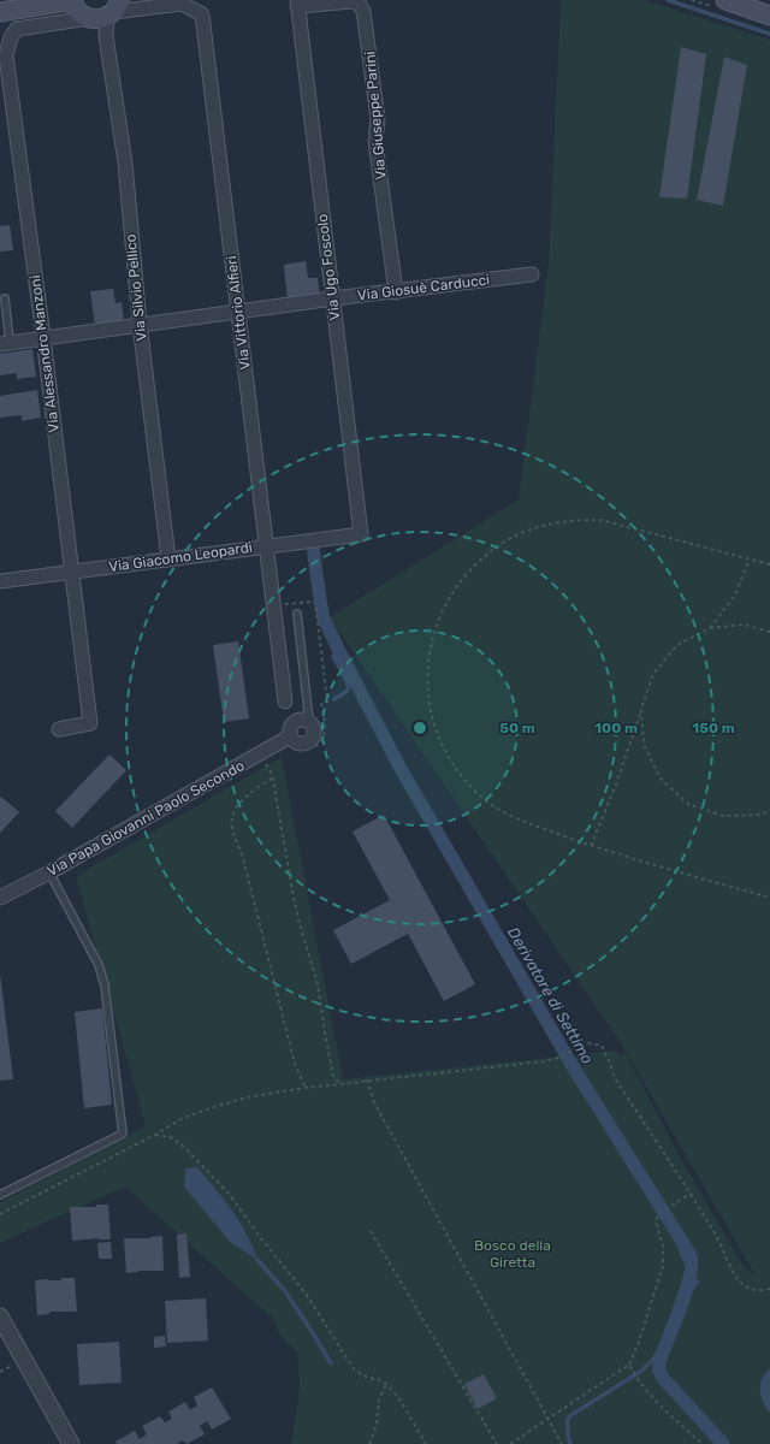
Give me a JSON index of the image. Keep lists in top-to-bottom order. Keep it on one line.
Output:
{"streets":{"street":["Via Giuseppe Parini","Via Ugo Foscolo","Via Silvio Pellico","Via Giosuè Carducci","Via Vittorio Alfieri","Via Alessandro Manzoni","Via Giacomo Leopardi","Via Papa Giovanni Paolo Secondo"]},"crossings":[["Via Giuseppe Parini","Via Ugo Foscolo"],["Via Giuseppe Parini","Via Giosuè Carducci"],["Via Ugo Foscolo","Via Giosuè Carducci"],["Via Ugo Foscolo","Via Giacomo Leopardi"],["Via Silvio Pellico","Via Giosuè Carducci"],["Via Silvio Pellico","Via Vittorio Alfieri"],["Via Silvio Pellico","Via Giacomo Leopardi"],["Via Giosuè Carducci","Via Vittorio Alfieri"],["Via Giosuè Carducci","Via Alessandro Manzoni"],["Via Vittorio Alfieri","Via Giacomo Leopardi"],["Via Alessandro Manzoni","Via Giacomo Leopardi"]],"water":["Derivatore di Settimo"],"parks":["Bosco della Giretta"],"rings":["50 m","100 m","150 m"]}
